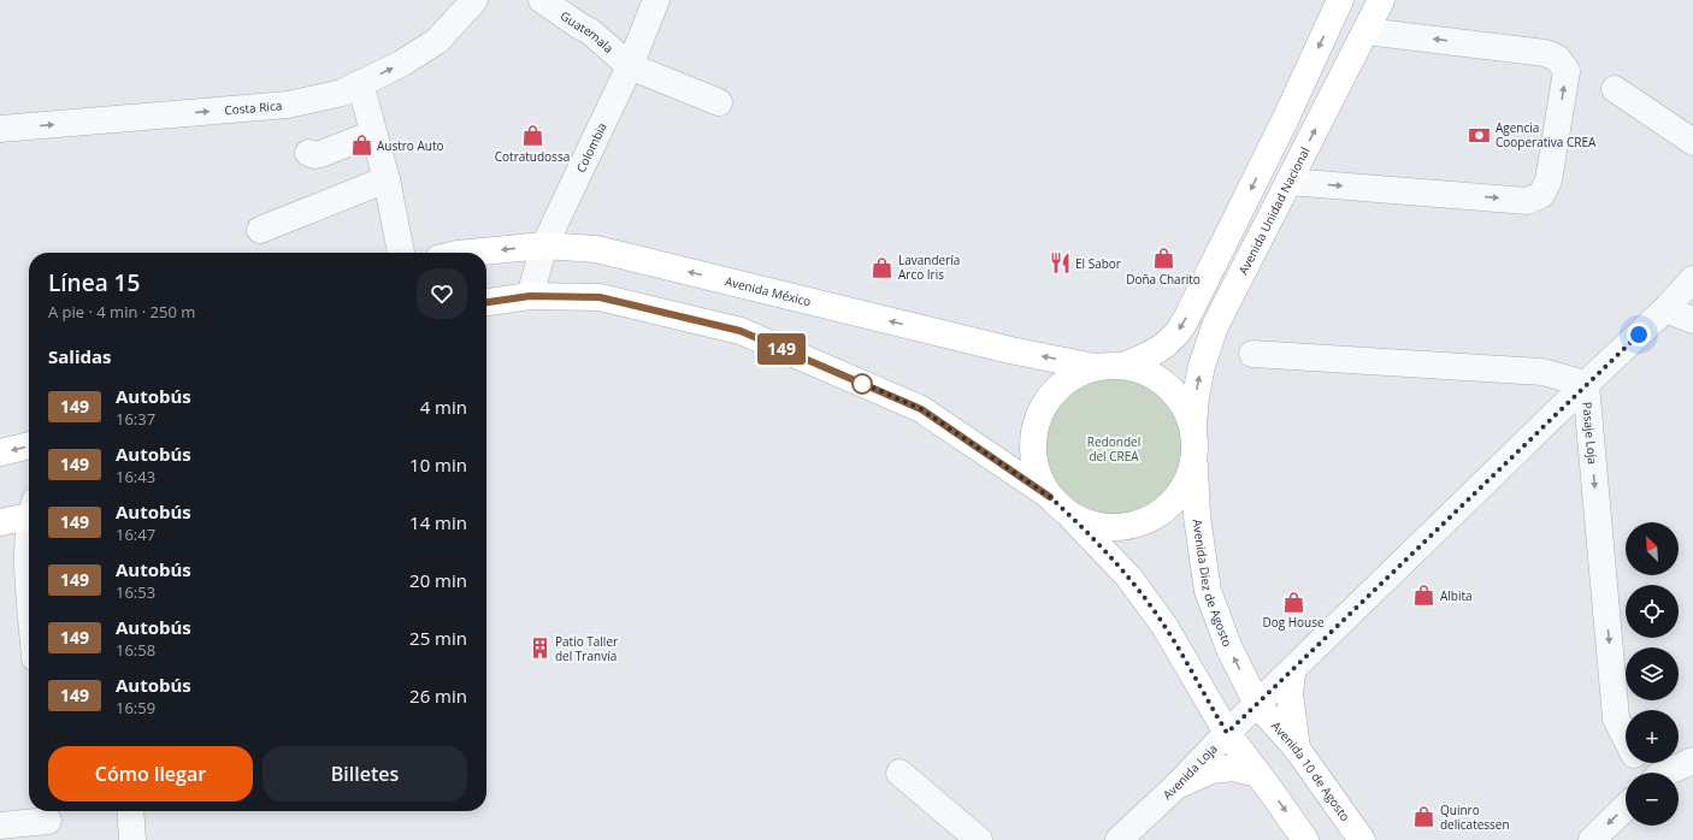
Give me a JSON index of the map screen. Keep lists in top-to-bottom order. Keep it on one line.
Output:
{"streets":{"main road":["Avenida Unidad Nacional","Avenida México","Avenida Diez de Agosto","Avenida 10 de Agosto"],"street":["Guatemala","Costa Rica","Colombia","Pasaje Loja","Avenida Loja"]},"crossings":[["Guatemala","Colombia"],["Colombia","Avenida México"],["Avenida Unidad Nacional","Avenida México"],["Avenida Unidad Nacional","Avenida Diez de Agosto"],["Avenida México","Avenida Diez de Agosto"],["Pasaje Loja","Avenida Loja"],["Avenida Diez de Agosto","Avenida 10 de Agosto"],["Avenida Diez de Agosto","Avenida Loja"],["Avenida 10 de Agosto","Avenida Loja"]],"one_way":["Pasaje Loja"],"parks":["Redondel del CREA"],"places":{"bank":["Agencia Cooperativa CREA"],"shop":["Cotratudossa","Austro Auto","Doña Charito","Lavandería Arco Iris","Albita","Dog House","Quinro delicatessen"],"restaurant":["El Sabor"],"building":["Patio Taller del Tranvía"]},"lines":["bus line 149"],"north":"top left","page":{"on_map":"149","heading":[["Línea 15","A pie · 4 min · 250 m"],"Salidas"],"list":[{"mark":"149","name":"Autobús","note":"16:37","value":"4 min"},{"mark":"149","name":"Autobús","note":"16:43","value":"10 min"},{"mark":"149","name":"Autobús","note":"16:47","value":"14 min"},{"mark":"149","name":"Autobús","note":"16:53","value":"20 min"},{"mark":"149","name":"Autobús","note":"16:58","value":"25 min"},{"mark":"149","name":"Autobús","note":"16:59","value":"26 min"}],"map_buttons":["+","−"],"buttons":["Cómo llegar","Billetes"]}}
